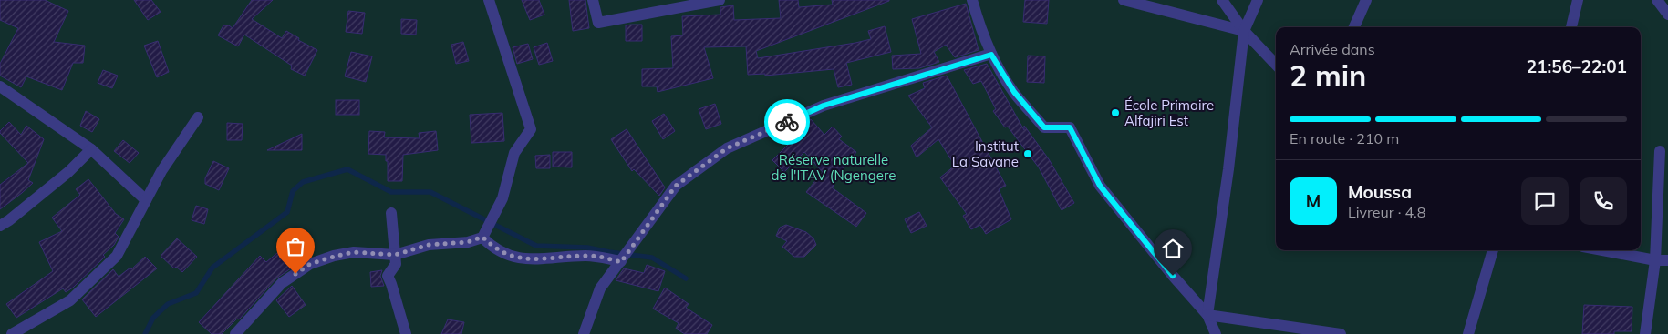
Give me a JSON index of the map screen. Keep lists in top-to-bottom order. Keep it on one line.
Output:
{"parks":["Réserve naturelle de l'ITAV (Ngengere"],"places":["École Primaire Alfajiri Est","Institut La Savane"],"page":{"heading":["2 min","Arrivée dans","21:56–22:01"],"panel":["Moussa","Livreur · 4.8"],"bar":"En route · 210 m","round":"M"}}
